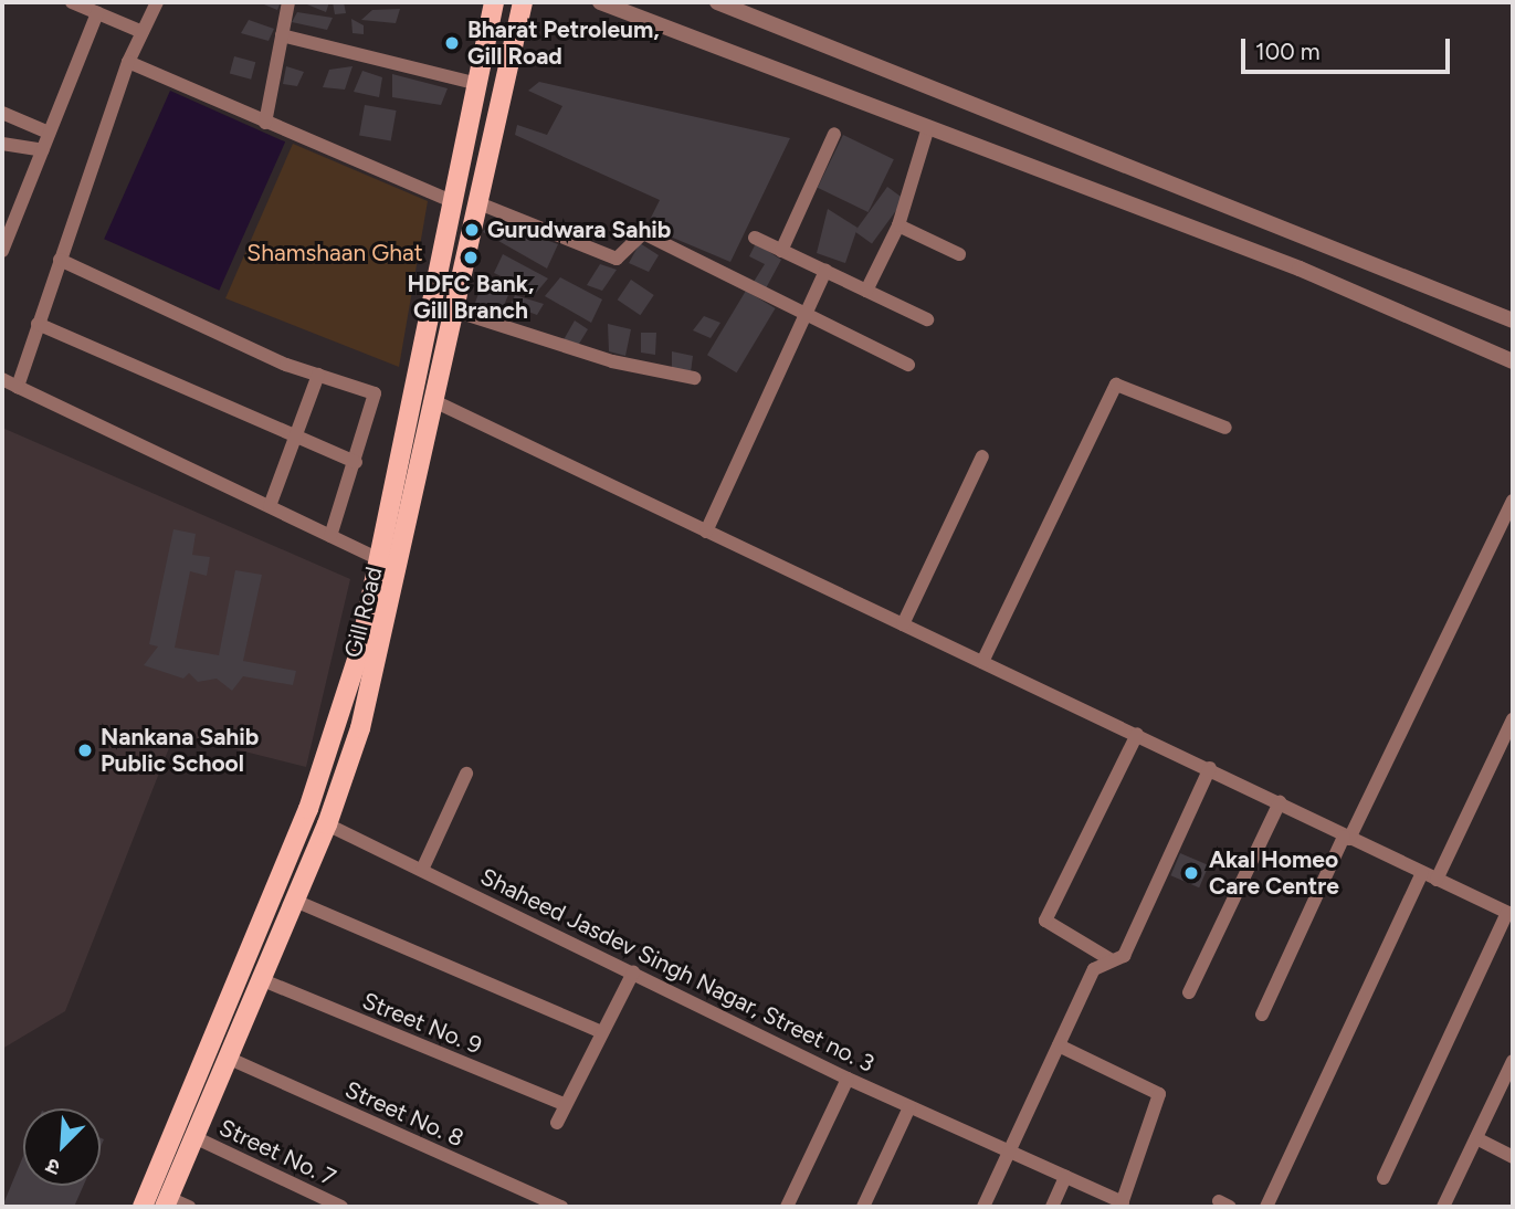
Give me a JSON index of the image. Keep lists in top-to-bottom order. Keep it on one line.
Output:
{"streets":{"main road":["Gill Road"],"street":["Shaheed Jasdev Singh Nagar, Street no. 3","Street No. 9","Street No. 8","Street No. 7"]},"crossings":[["Gill Road","Shaheed Jasdev Singh Nagar, Street no. 3"],["Gill Road","Street No. 9"],["Gill Road","Street No. 8"],["Gill Road","Street No. 7"]],"parks":["Shamshaan Ghat"],"places":["Bharat Petroleum, Gill Road","Gurudwara Sahib","HDFC Bank, Gill Branch","Nankana Sahib Public School","Akal Homeo Care Centre"],"scale_bar":"100 m","north":"bottom left"}
